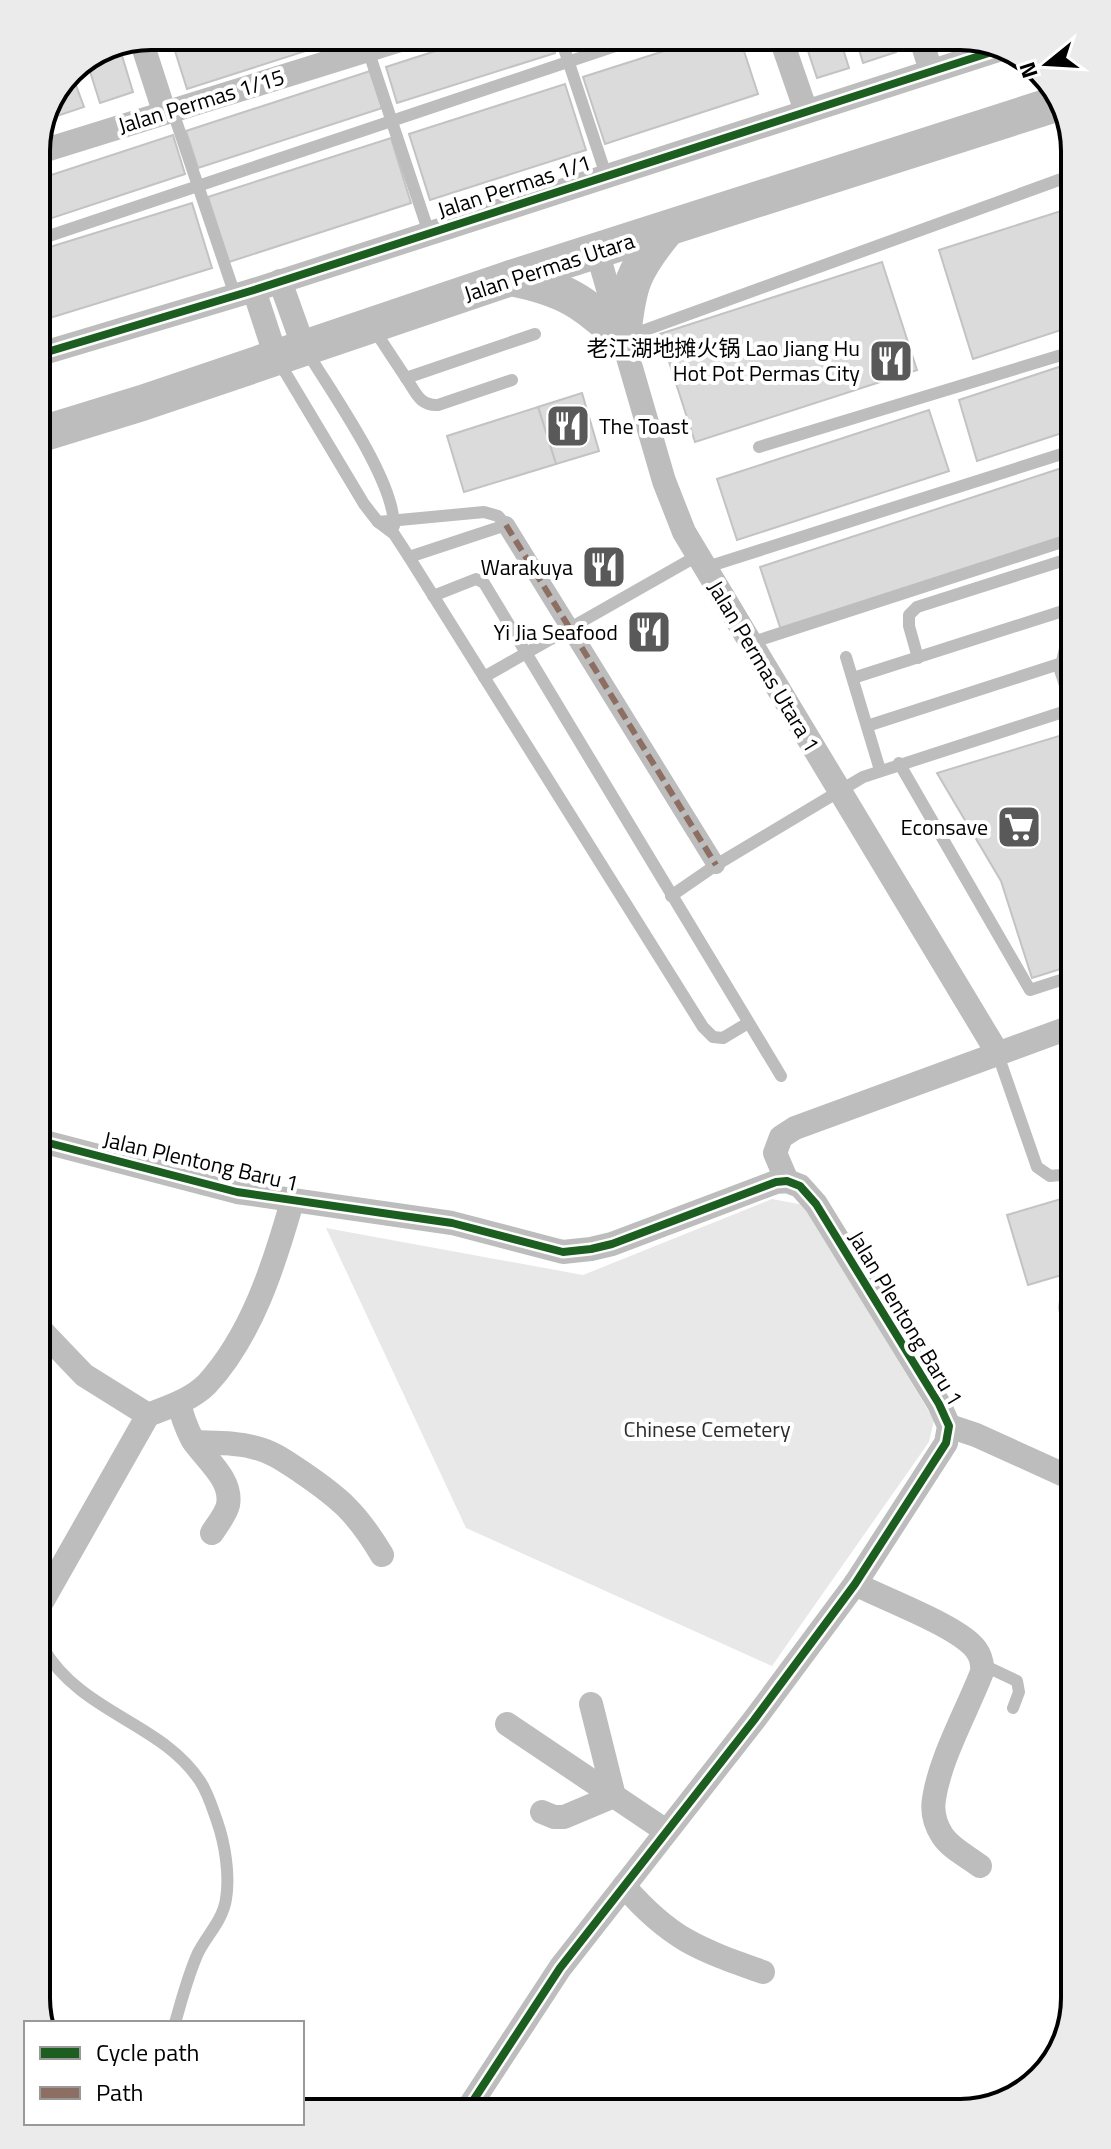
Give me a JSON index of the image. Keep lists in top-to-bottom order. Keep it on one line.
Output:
{"streets":{"main road":["Jalan Permas Utara"],"street":["Jalan Permas 1/15","Jalan Permas 1/1","Jalan Permas Utara 1","Jalan Plentong Baru 1"]},"crossings":[["Jalan Permas Utara","Jalan Permas Utara 1"]],"parks":["Chinese Cemetery"],"places":{"restaurant":["老江湖地摊火锅 Lao Jiang Hu Hot Pot Permas City","The Toast","Warakuya","Yi Jia Seafood"],"supermarket":["Econsave"]},"legend":["Cycle path","Path"],"north":"left"}
